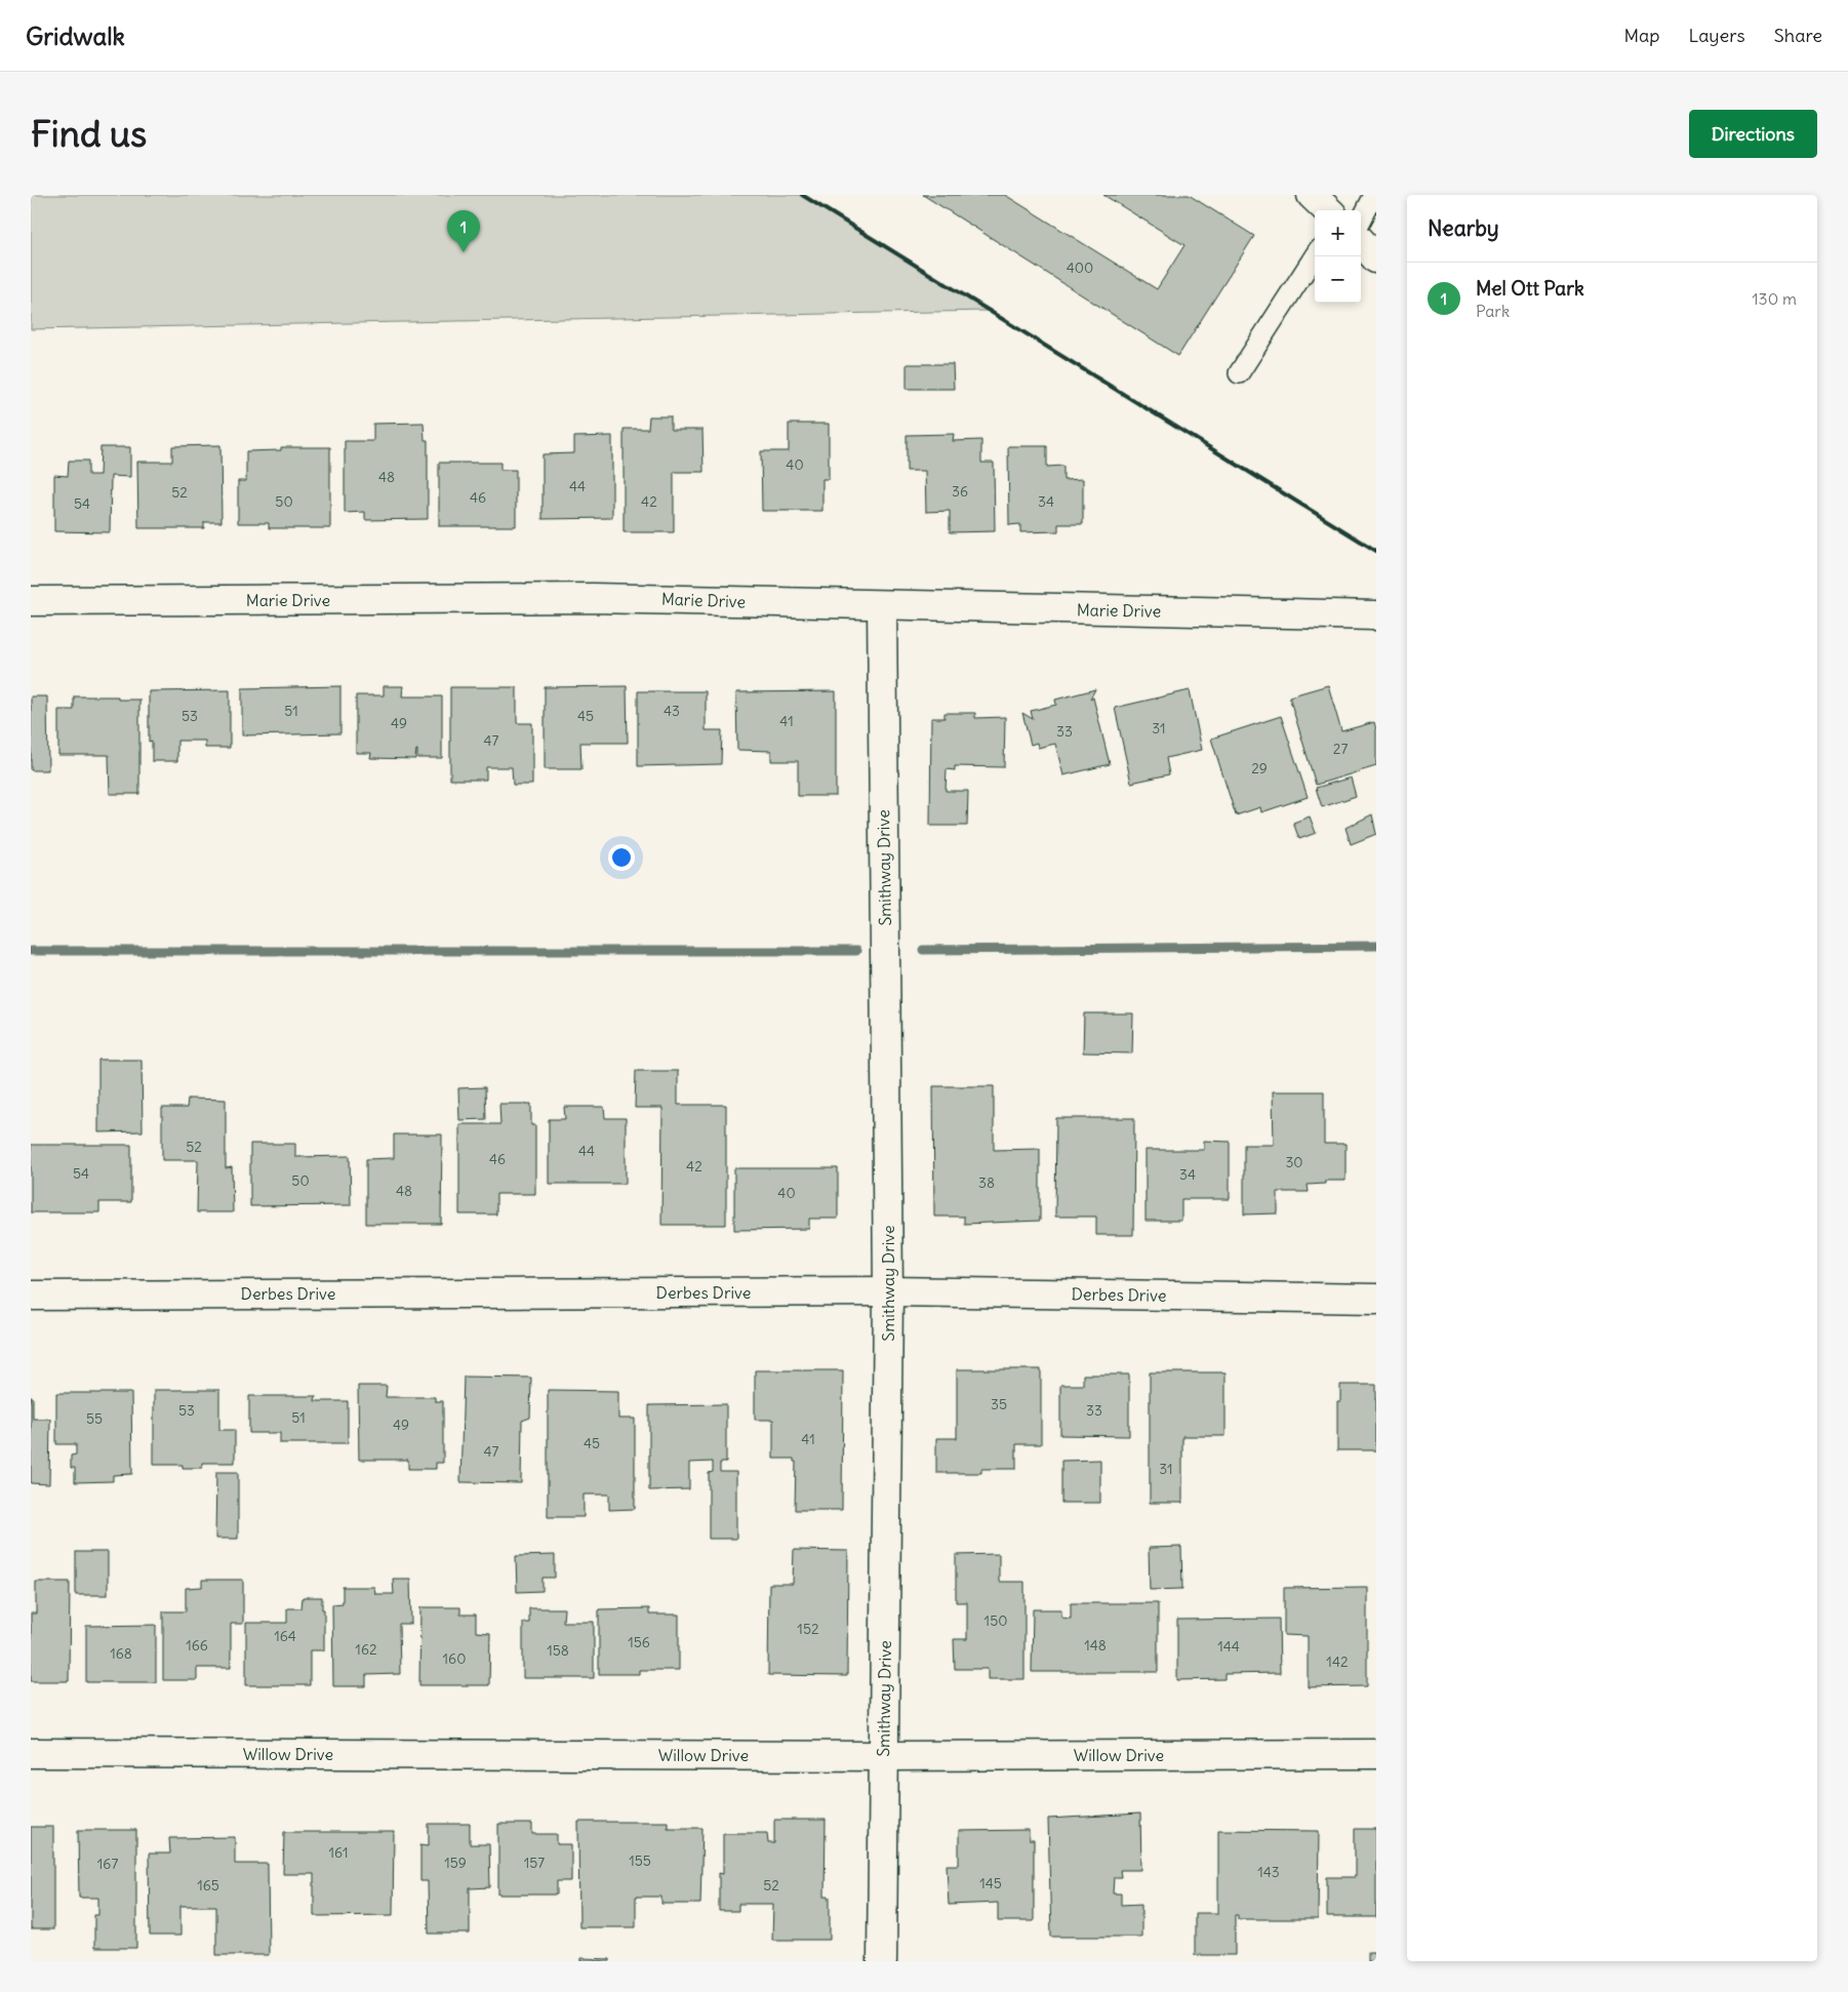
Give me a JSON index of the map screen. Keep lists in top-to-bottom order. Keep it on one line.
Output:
{"streets":{"street":["Marie Drive","Smithway Drive","Derbes Drive","Willow Drive"]},"crossings":[["Marie Drive","Smithway Drive"],["Smithway Drive","Derbes Drive"],["Smithway Drive","Willow Drive"]],"house_numbers":["400","40","48","44","36","52","46","50","42","34","54","51","43","53","45","41","49","31","33","47","27","29","52","44","46","30","42","54","34","50","38","48","40","35","53","33","51","55","49","41","45","47","31","150","152","164","156","166","148","144","162","158","168","160","142","161","155","159","157","167","143","145","165","52"],"page":{"header":"Gridwalk","nav":["Map","Layers","Share"],"buttons":"Directions","title":"Find us","heading":"Nearby","map_buttons":["+","−"],"pins":"1","list":[{"mark":"1","name":"Mel Ott Park","note":"Park","value":"130 m"}]}}
